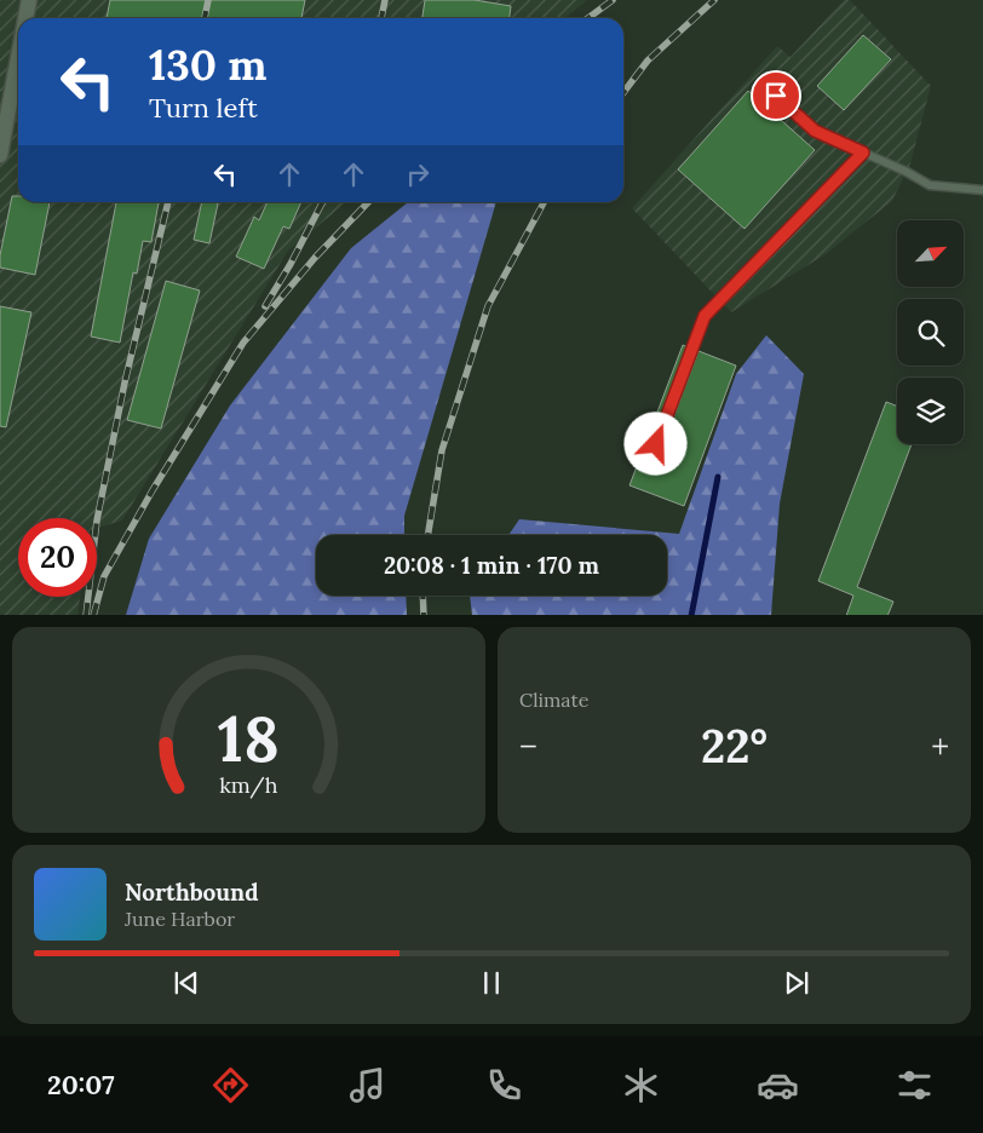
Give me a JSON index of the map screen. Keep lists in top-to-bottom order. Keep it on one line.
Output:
{"north":"top right","page":{"turn":["130 m","Turn left"],"limit":"20","trip":"20:08 · 1 min · 170 m","tile":"Climate","heat":["−","22°","+"],"song":["Northbound","June Harbor"],"tabs":"20:07","gauge":["18","km/h"]}}
